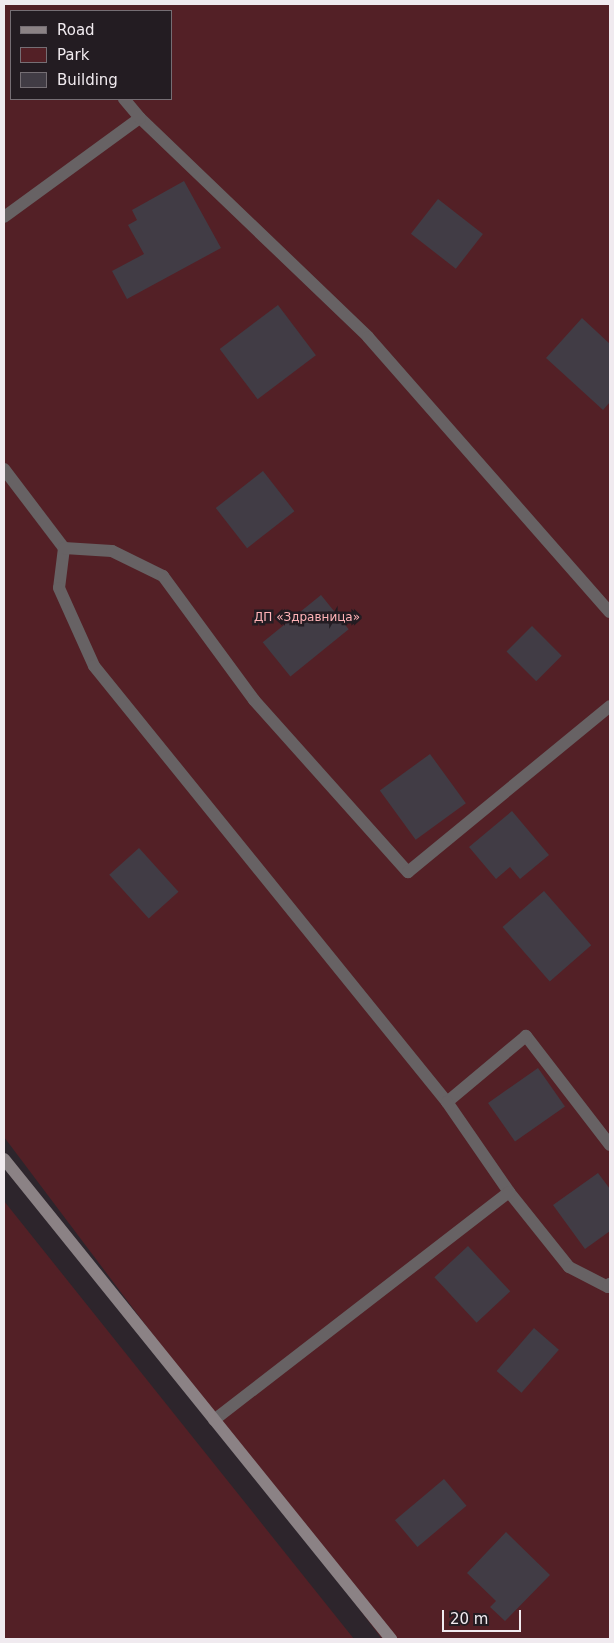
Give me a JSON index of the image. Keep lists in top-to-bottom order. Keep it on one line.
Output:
{"parks":["ДП «Здравница»"],"legend":["Road","Park","Building"],"scale_bar":"20 m"}
